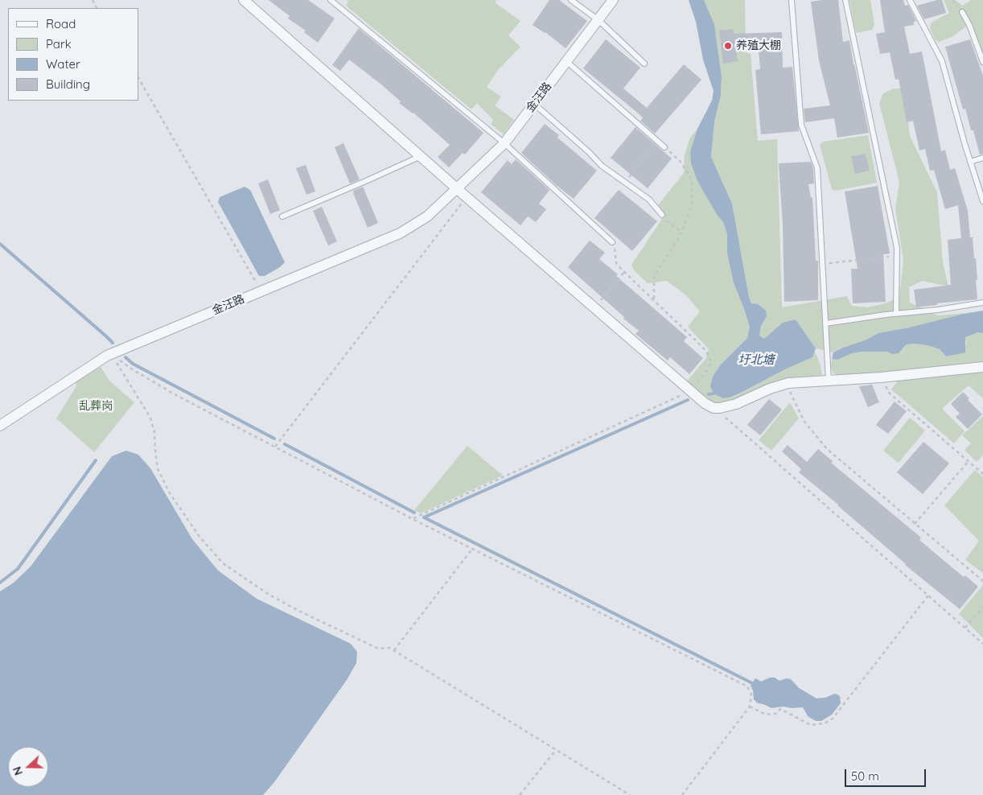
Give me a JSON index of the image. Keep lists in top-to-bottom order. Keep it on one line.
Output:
{"streets":{"street":["金汪路"]},"water":["圩北塘"],"parks":["乱葬岗"],"places":["养殖大棚"],"legend":["Road","Park","Water","Building"],"scale_bar":"50 m","north":"left"}
